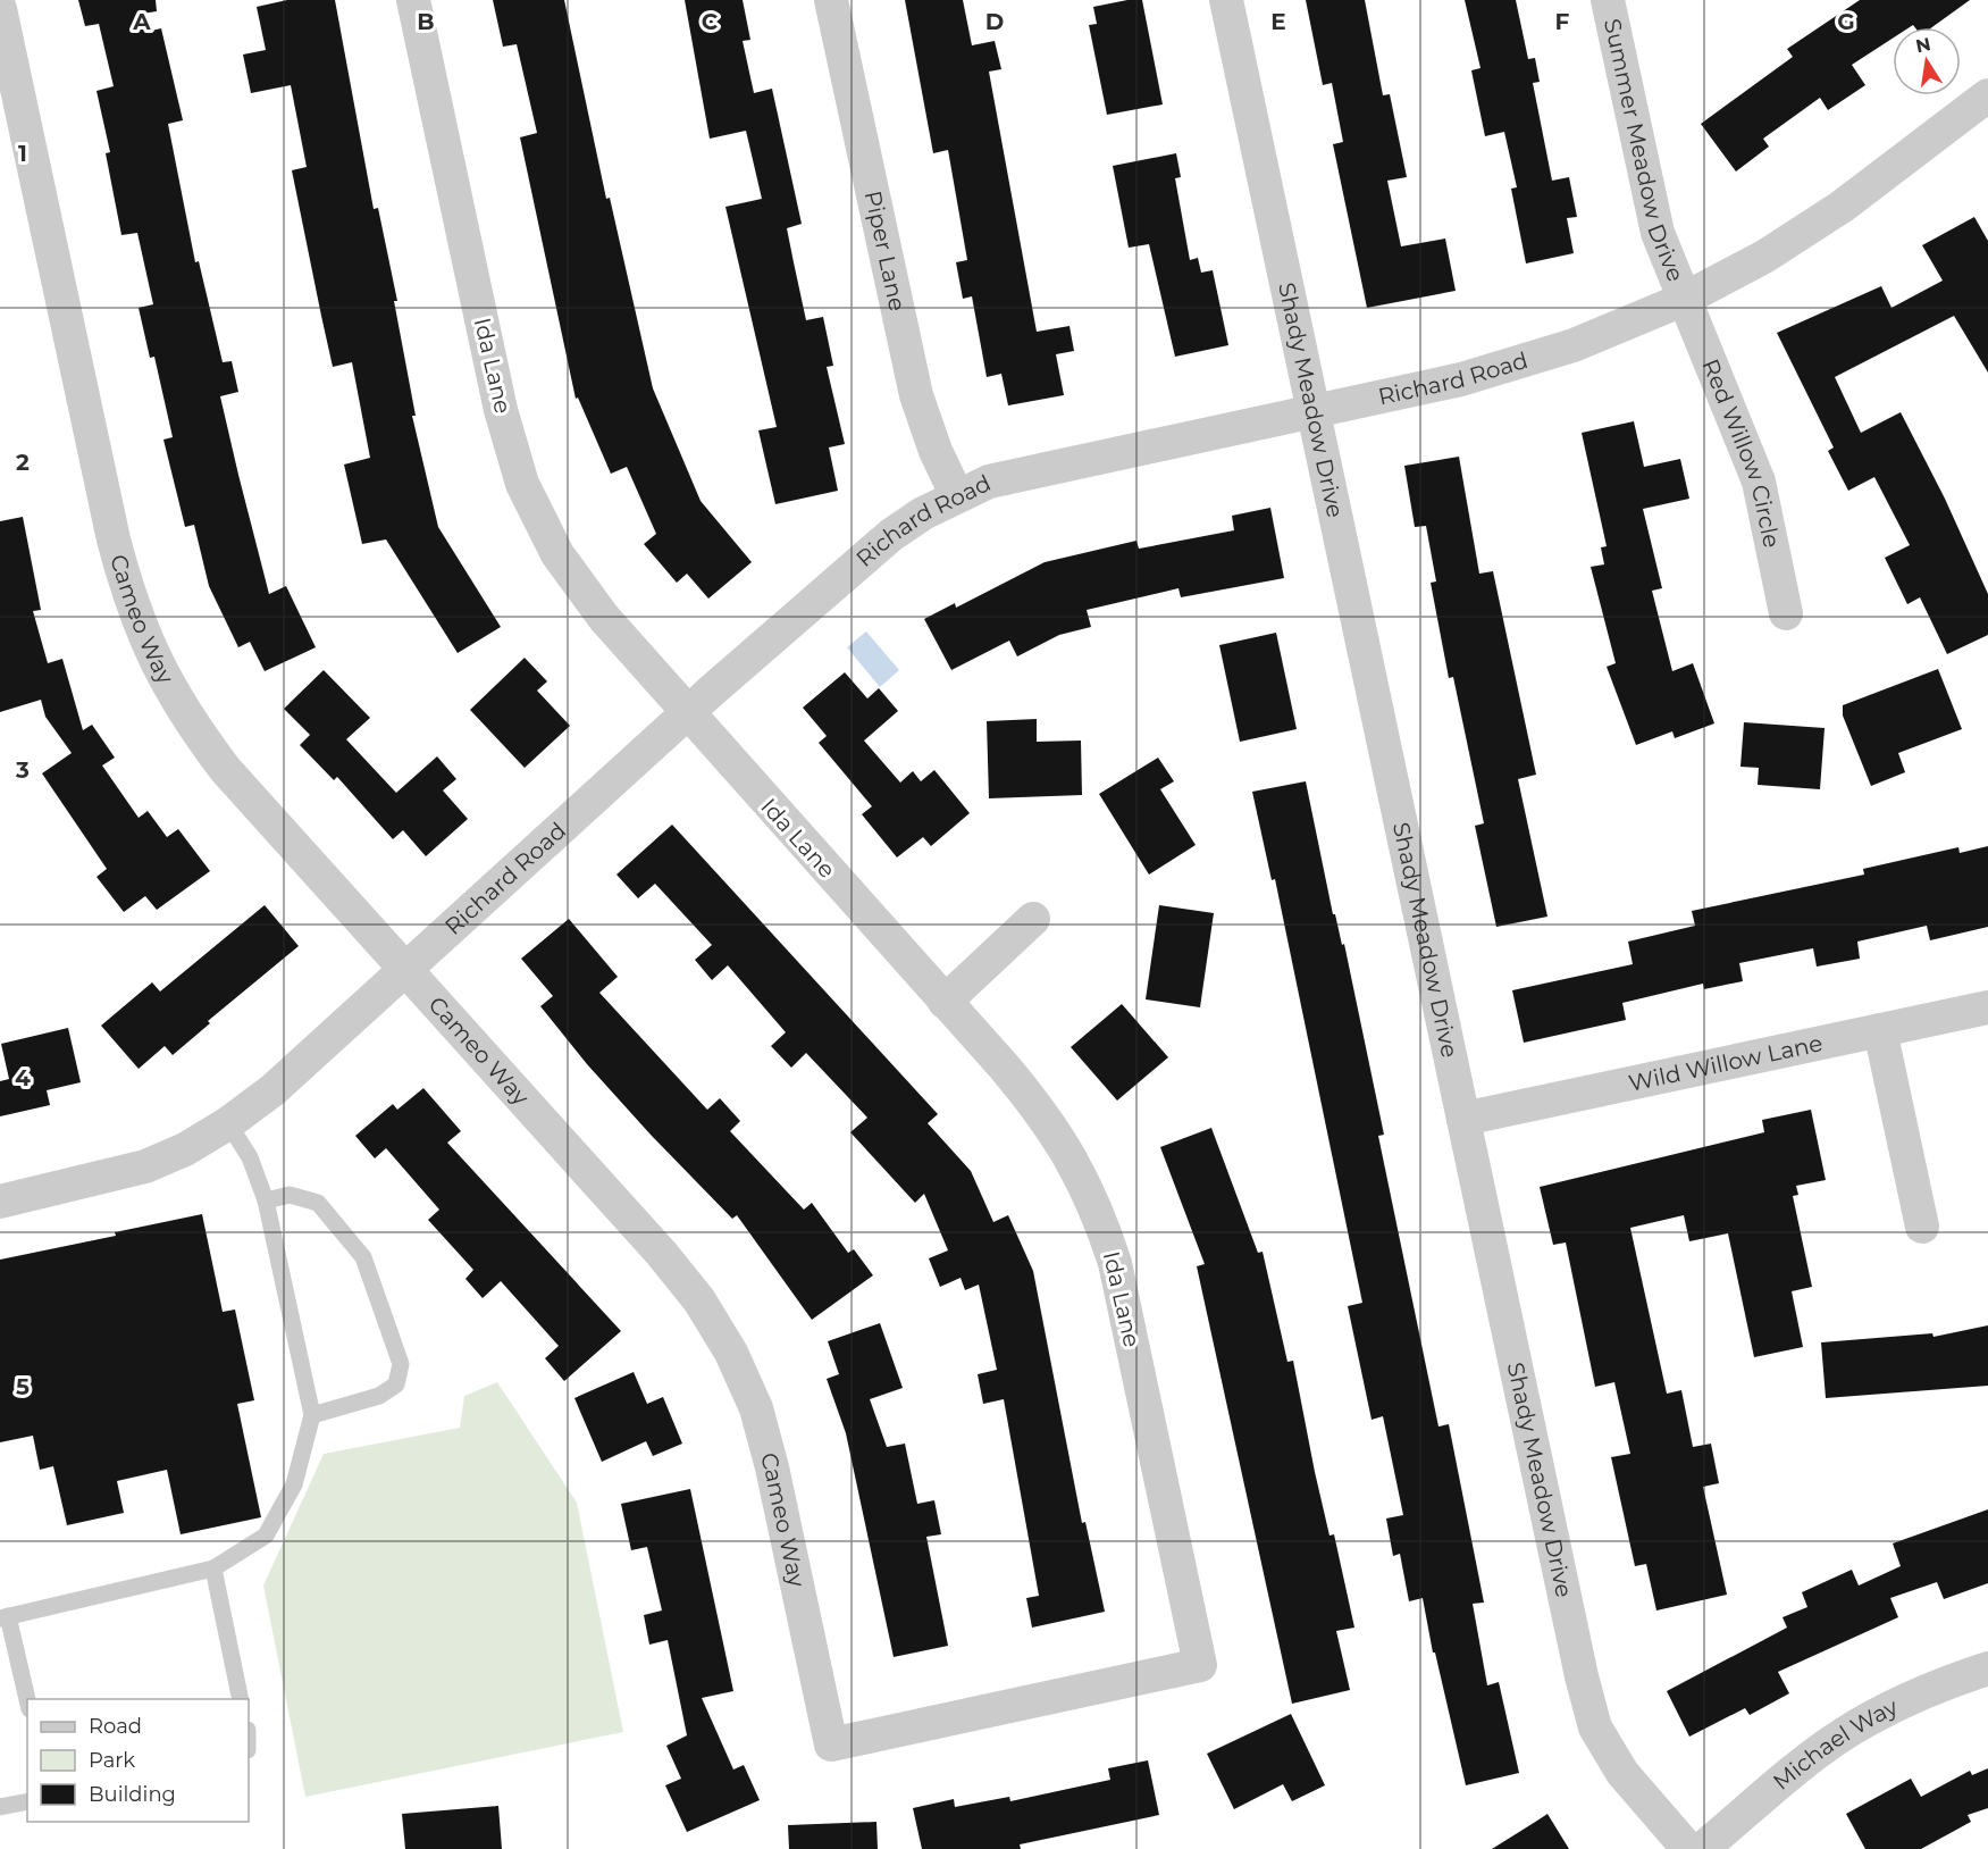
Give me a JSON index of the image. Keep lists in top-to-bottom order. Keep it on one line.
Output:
{"streets":{"street":["Summer Meadow Drive","Piper Lane","Ida Lane","Richard Road","Shady Meadow Drive","Red Willow Circle","Cameo Way","Wild Willow Lane","Michael Way"]},"crossings":[["Summer Meadow Drive","Richard Road"],["Summer Meadow Drive","Red Willow Circle"],["Piper Lane","Richard Road"],["Ida Lane","Richard Road"],["Ida Lane","Cameo Way"],["Richard Road","Shady Meadow Drive"],["Richard Road","Red Willow Circle"],["Richard Road","Cameo Way"],["Shady Meadow Drive","Wild Willow Lane"]],"legend":["Road","Park","Building"],"north":"top","grid":{"columns":["A","B","C","D","E","F","G"],"rows":["1","2","3","4","5"]}}
